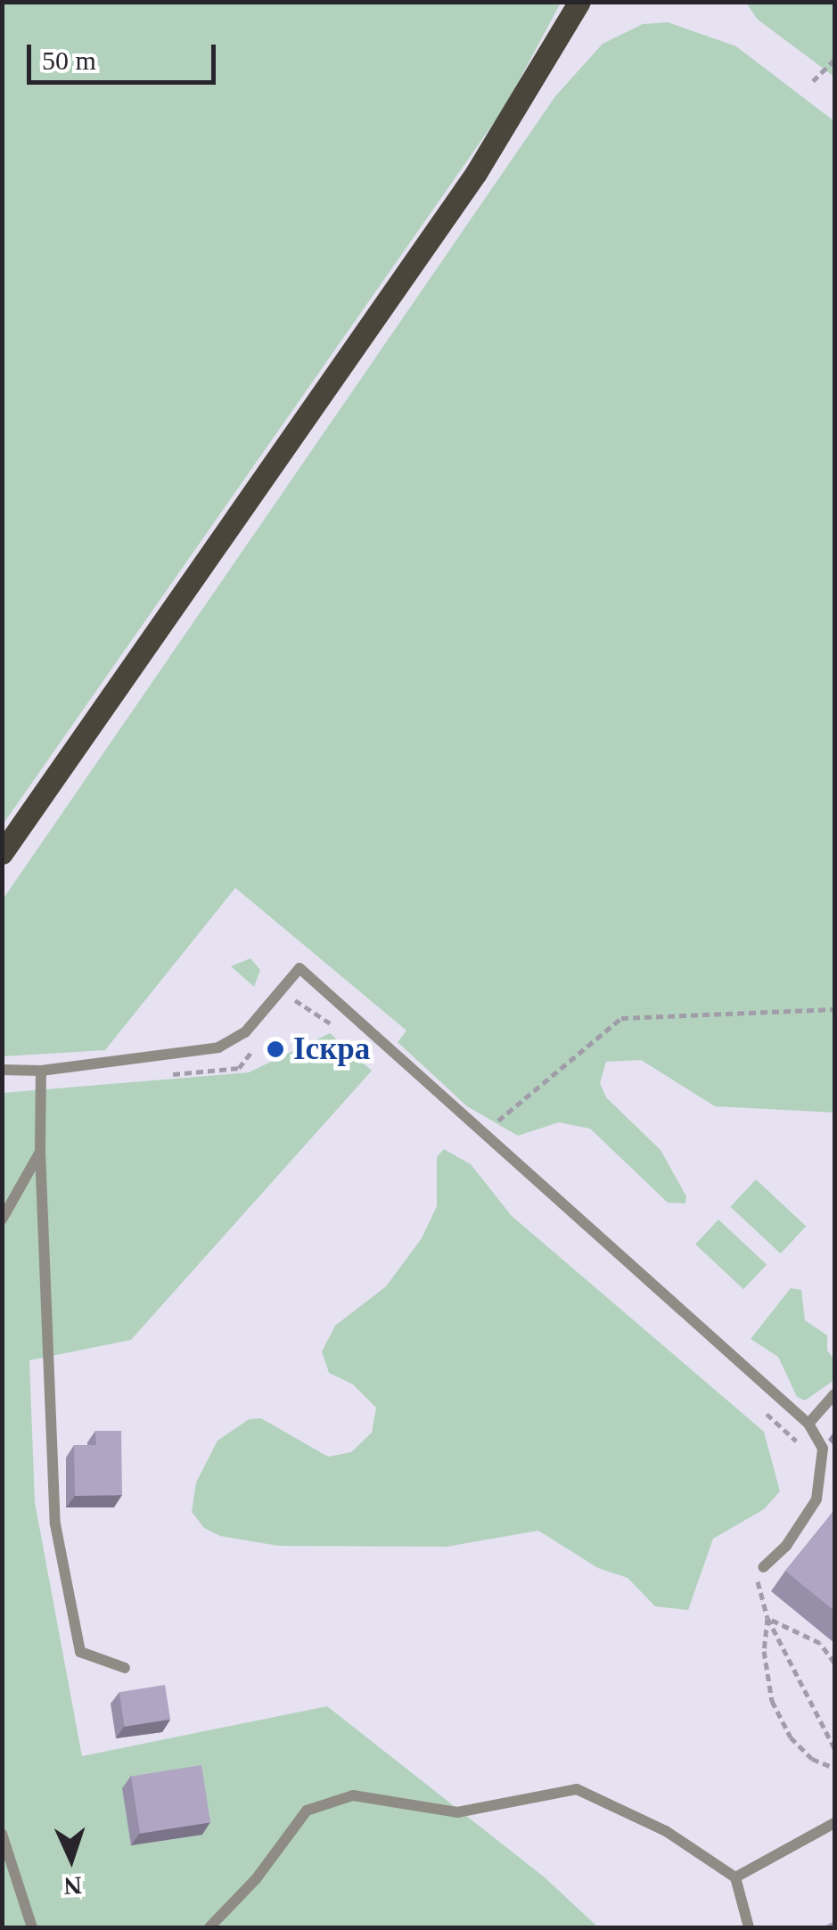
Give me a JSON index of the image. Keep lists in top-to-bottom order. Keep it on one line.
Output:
{"places":["Іскра"],"scale_bar":"50 m","north":"bottom"}
